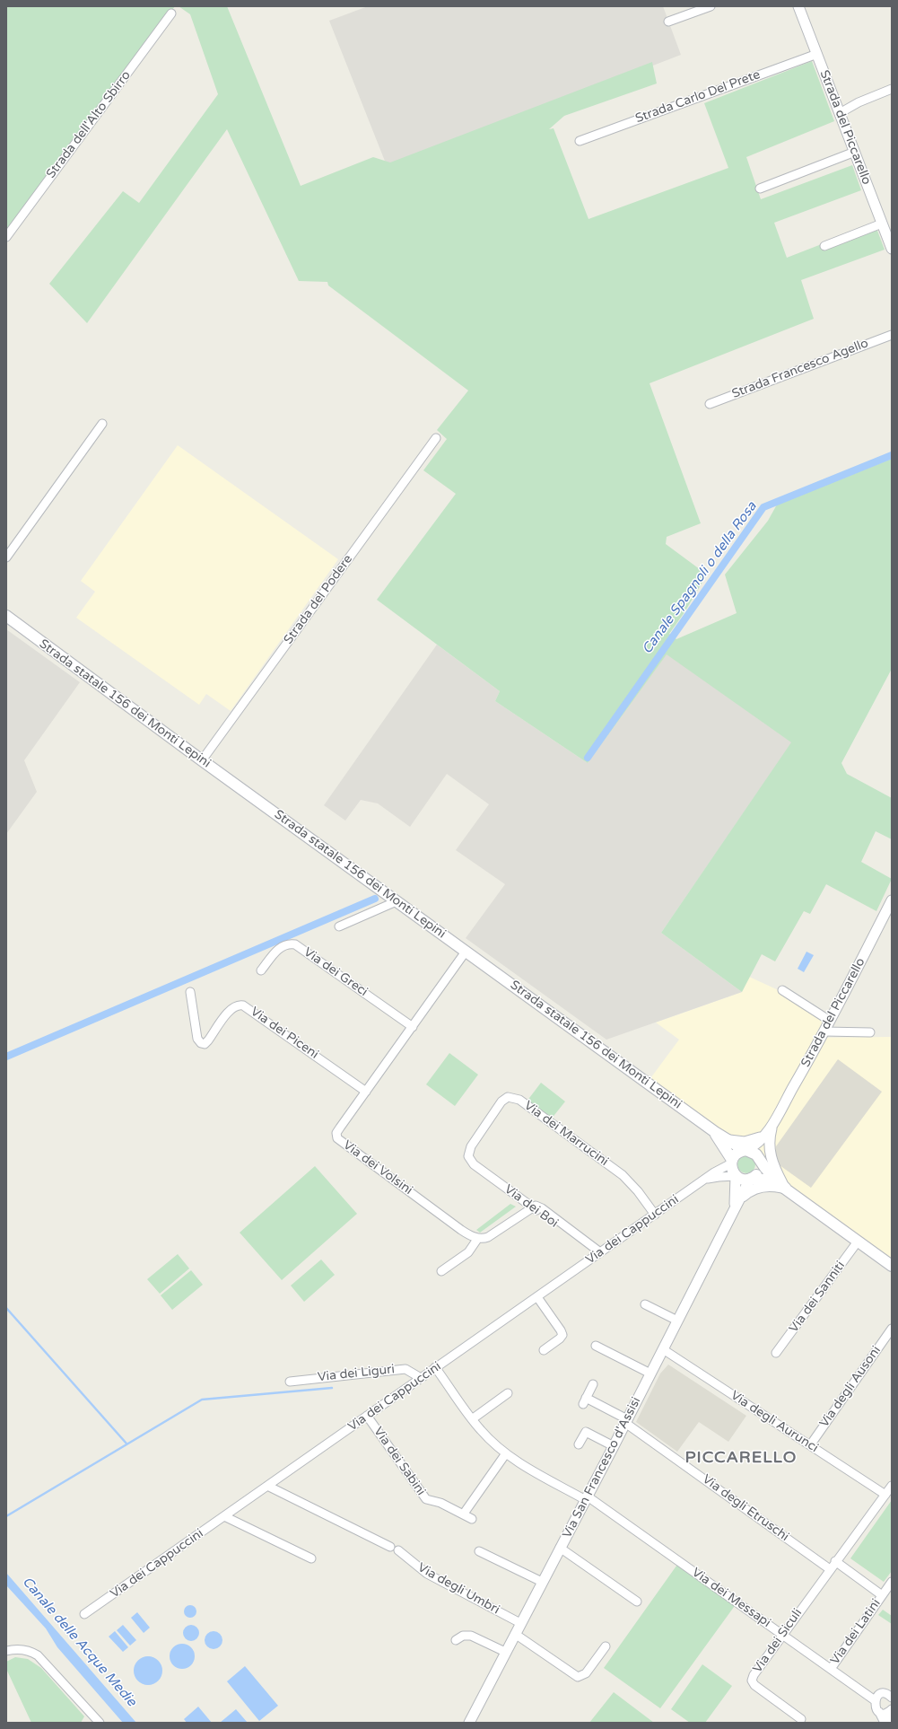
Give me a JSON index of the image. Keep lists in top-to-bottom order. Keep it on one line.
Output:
{"streets":{"main road":["Strada statale 156 dei Monti Lepini"],"street":["Strada Carlo Del Prete","Strada dell'Alto Sbirro","Strada del Piccarello","Strada Francesco Agello","Strada del Podere","Via dei Greci","Via dei Piceni","Via dei Marrucini","Via dei Volsini","Via dei Boi","Via dei Cappuccini","Via dei Sanniti","Via dei Liguri","Via degli Ausoni","Via degli Aurunci","Via dei Sabini","Via San Francesco d'Assisi","Via degli Etruschi","Via degli Umbri","Via dei Messapi","Via dei Latini","Via dei Siculi"]},"crossings":[["Strada Carlo Del Prete","Strada del Piccarello"],["Strada del Piccarello","Strada statale 156 dei Monti Lepini"],["Strada del Piccarello","Via dei Cappuccini"],["Strada del Piccarello","Via San Francesco d'Assisi"],["Strada del Podere","Strada statale 156 dei Monti Lepini"],["Strada statale 156 dei Monti Lepini","Via dei Volsini"],["Strada statale 156 dei Monti Lepini","Via dei Cappuccini"],["Strada statale 156 dei Monti Lepini","Via San Francesco d'Assisi"],["Via dei Greci","Via dei Volsini"],["Via dei Piceni","Via dei Volsini"],["Via dei Marrucini","Via dei Boi"],["Via dei Marrucini","Via dei Cappuccini"],["Via dei Boi","Via dei Cappuccini"],["Via dei Cappuccini","Via dei Liguri"],["Via dei Cappuccini","Via dei Sabini"],["Via dei Cappuccini","Via San Francesco d'Assisi"],["Via dei Cappuccini","Via degli Umbri"],["Via dei Cappuccini","Via dei Messapi"],["Via degli Ausoni","Via degli Aurunci"],["Via degli Aurunci","Via San Francesco d'Assisi"],["Via degli Aurunci","Via dei Siculi"],["Via San Francesco d'Assisi","Via degli Etruschi"],["Via San Francesco d'Assisi","Via degli Umbri"],["Via San Francesco d'Assisi","Via dei Messapi"],["Via degli Etruschi","Via dei Siculi"],["Via dei Messapi","Via dei Latini"],["Via dei Messapi","Via dei Siculi"]],"districts":["PICCARELLO"],"water":["Canale Spagnoli o della Rosa","Canale delle Acque Medie"]}
